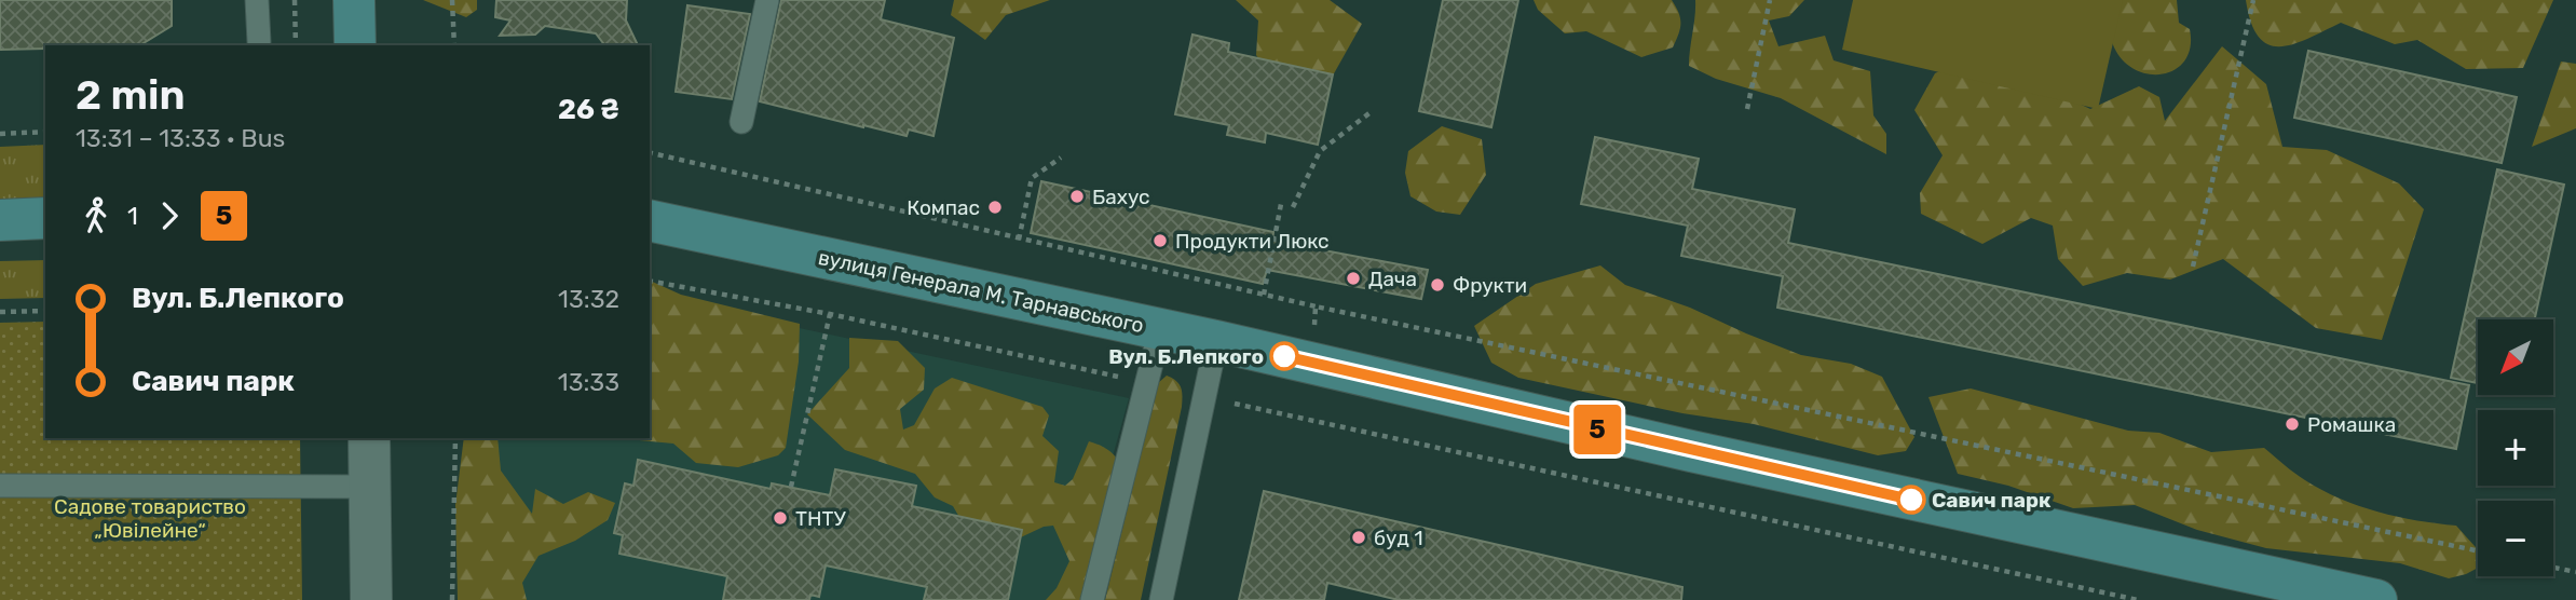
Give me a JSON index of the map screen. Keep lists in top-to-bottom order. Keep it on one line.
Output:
{"streets":{"main road":["вулиця Генерала М. Тарнавського"]},"parks":["Садове товариство „Ювілейне“"],"places":["Бахус","Компас","Продукти Люкс","Дача","Фрукти","Вул. Б.Лепкого","Ромашка","Савич парк","ТНТУ","буд 1"],"lines":["bus line 5"],"north":"bottom left","page":{"on_map":"5","heading":["2 min","13:31 – 13:33 · Bus","26 ₴"],"legs":["1","5"],"list":[{"name":"Вул. Б.Лепкого","value":"13:32"},{"name":"Савич парк","value":"13:33"}],"map_buttons":["+","−"]}}
